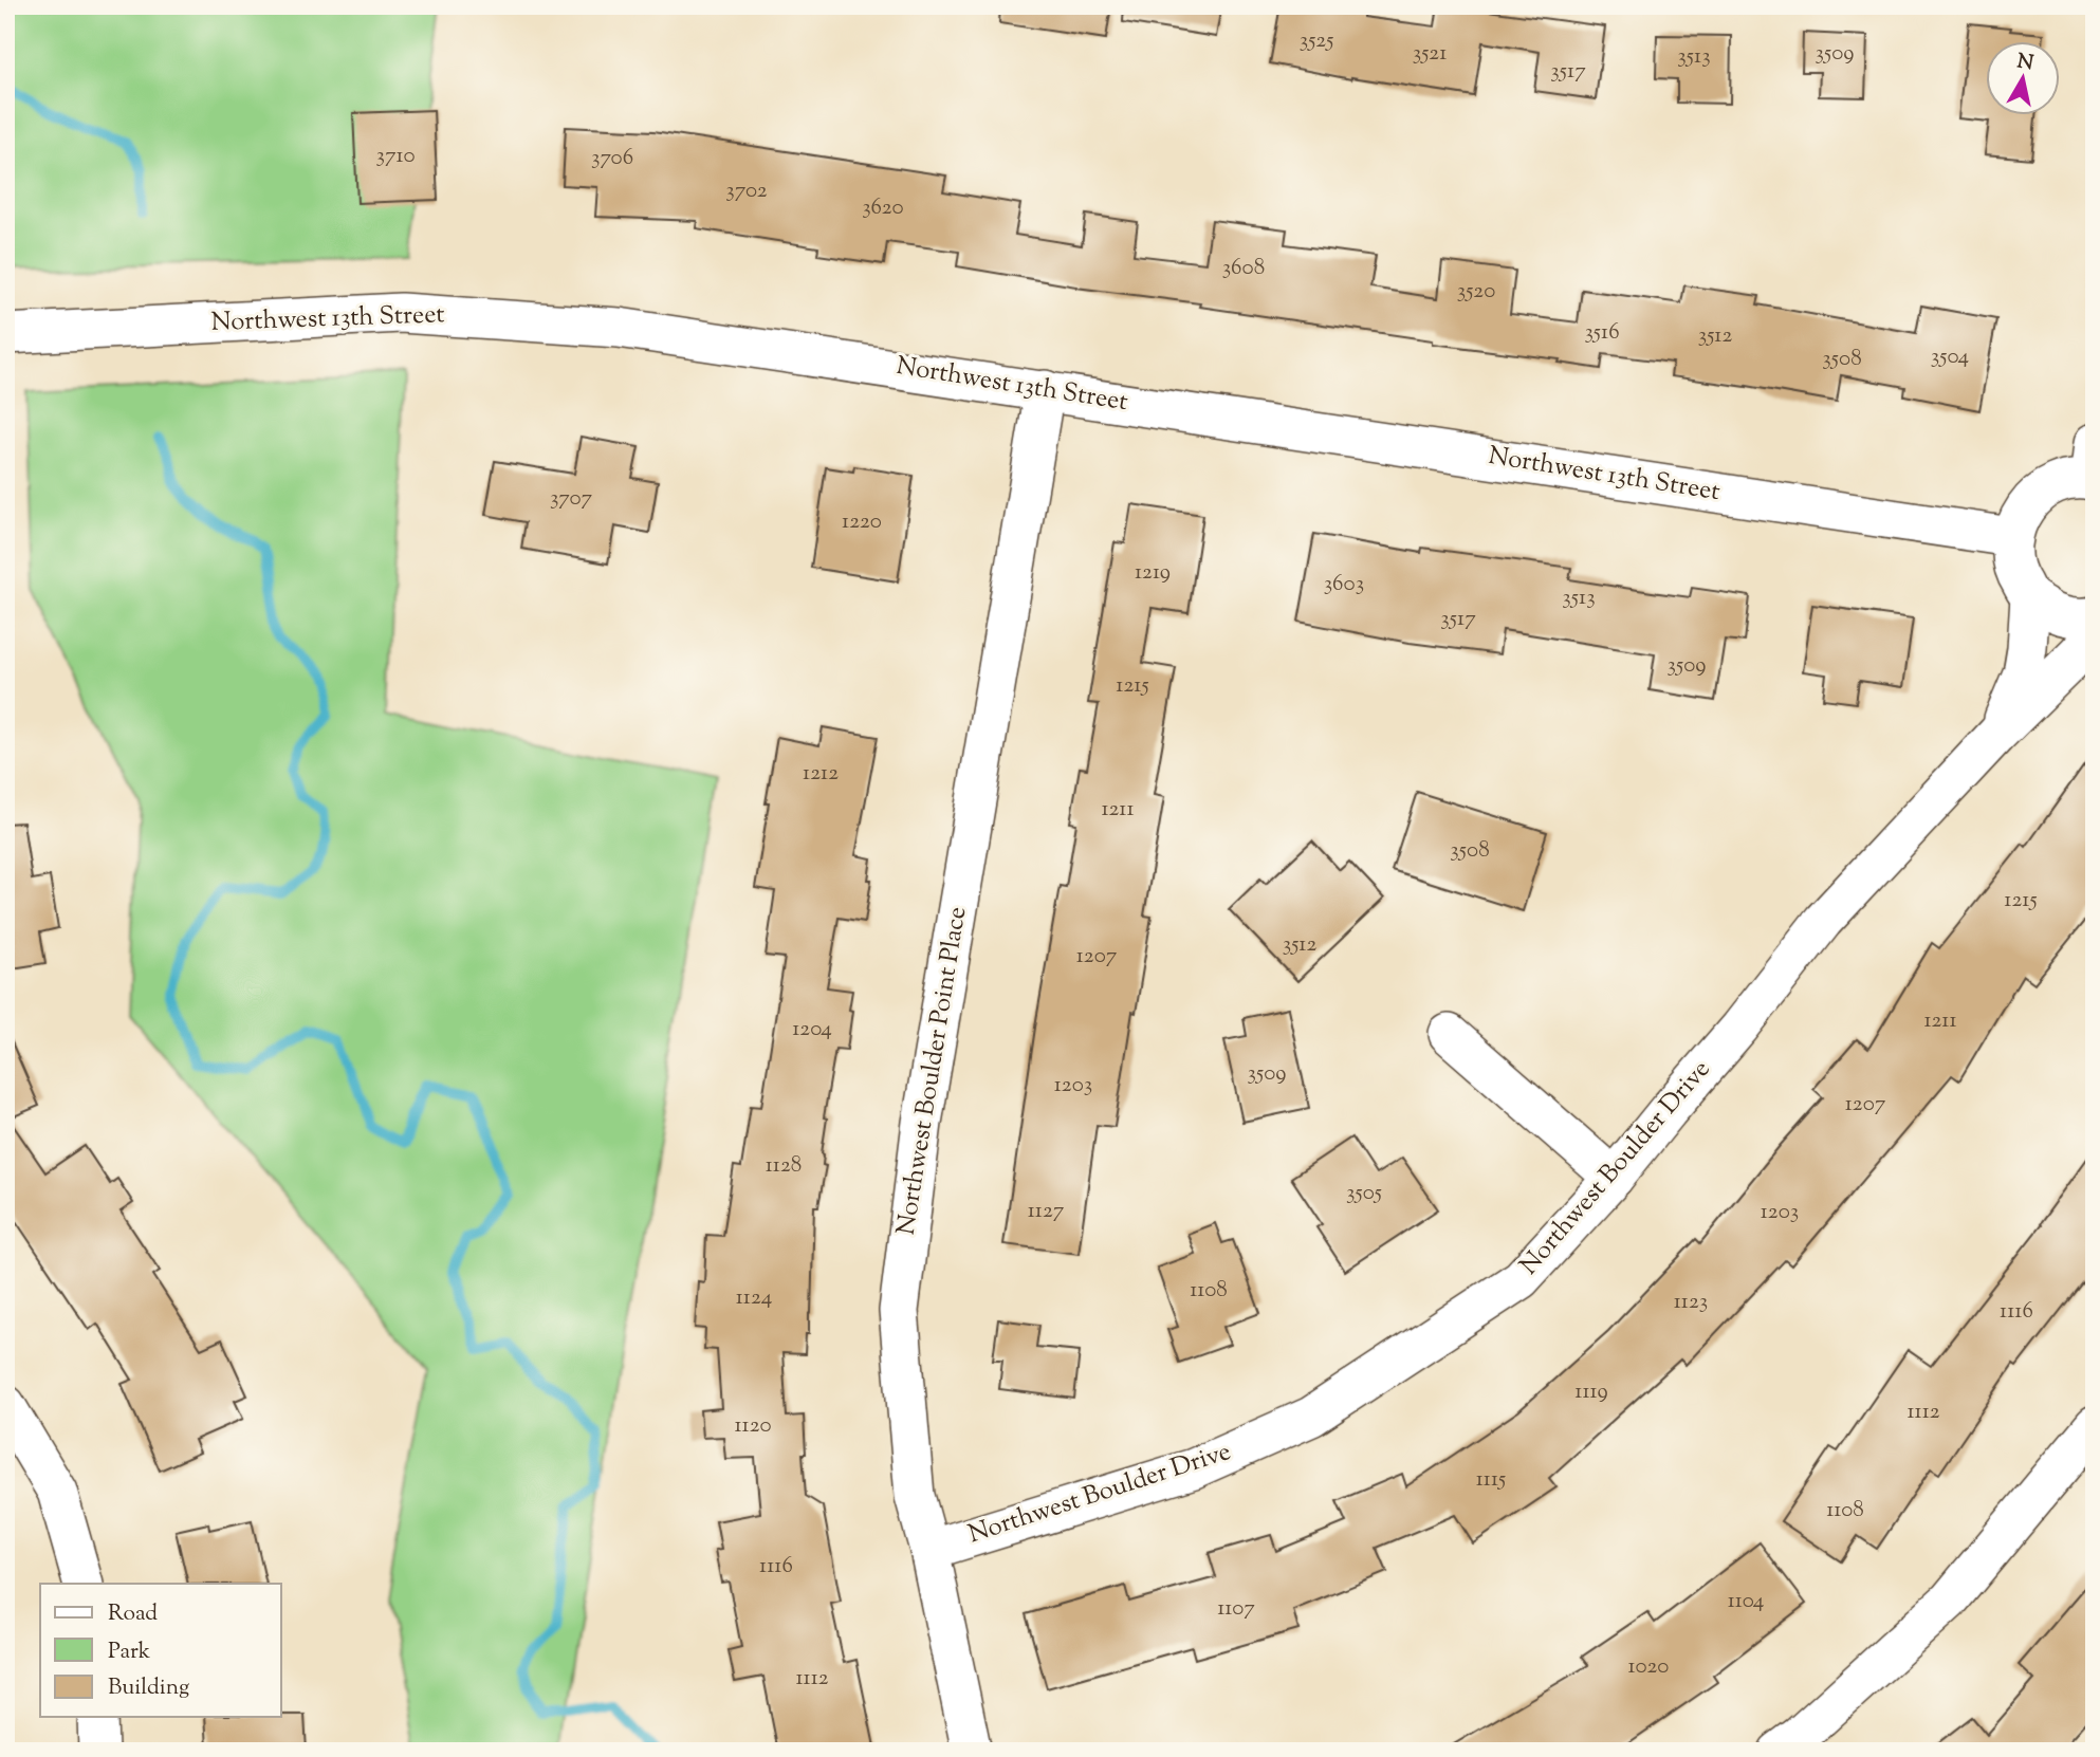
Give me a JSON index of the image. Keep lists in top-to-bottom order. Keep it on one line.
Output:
{"streets":{"street":["Northwest 13th Street","Northwest Boulder Point Place","Northwest Boulder Drive"]},"crossings":[["Northwest 13th Street","Northwest Boulder Point Place"],["Northwest Boulder Point Place","Northwest Boulder Drive"]],"house_numbers":["3525","3521","3509","3513","3517","3710","3706","3702","3620","3608","3520","3516","3512","3504","3508","3707","1220","1219","3603","3513","3517","3509","1215","1212","1211","3508","1215","3512","1207","1211","1204","3509","1203","1207","1128","3505","1127","1203","1108","1124","1123","1116","1119","1112","1120","1115","1108","1116","1104","1107","1020","1112"],"legend":["Road","Park","Building"],"north":"top"}
